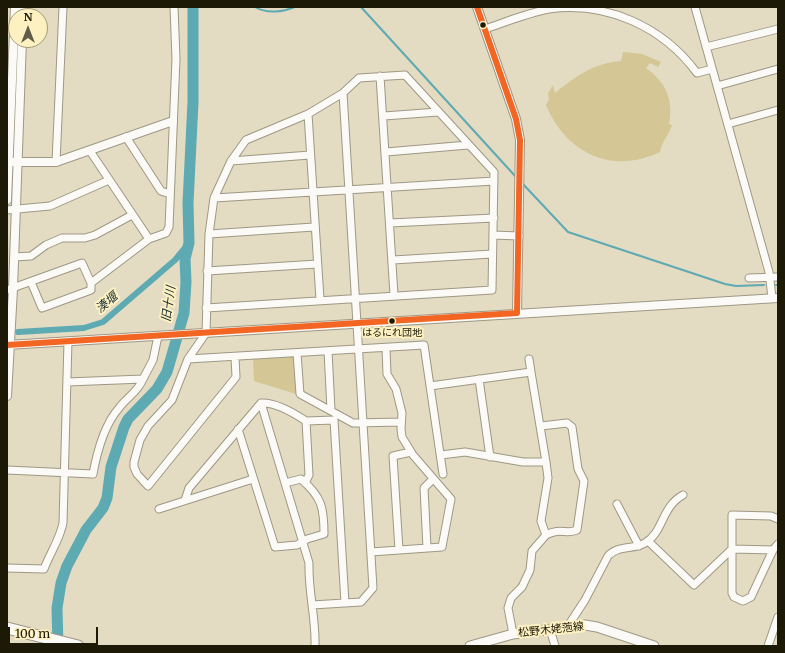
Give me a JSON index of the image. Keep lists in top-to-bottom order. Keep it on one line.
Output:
{"streets":{"main road":["松野木姥萢線"]},"water":["湊堰","旧十川"],"places":["はるにれ団地"],"scale_bar":"100 m","north":"top"}
